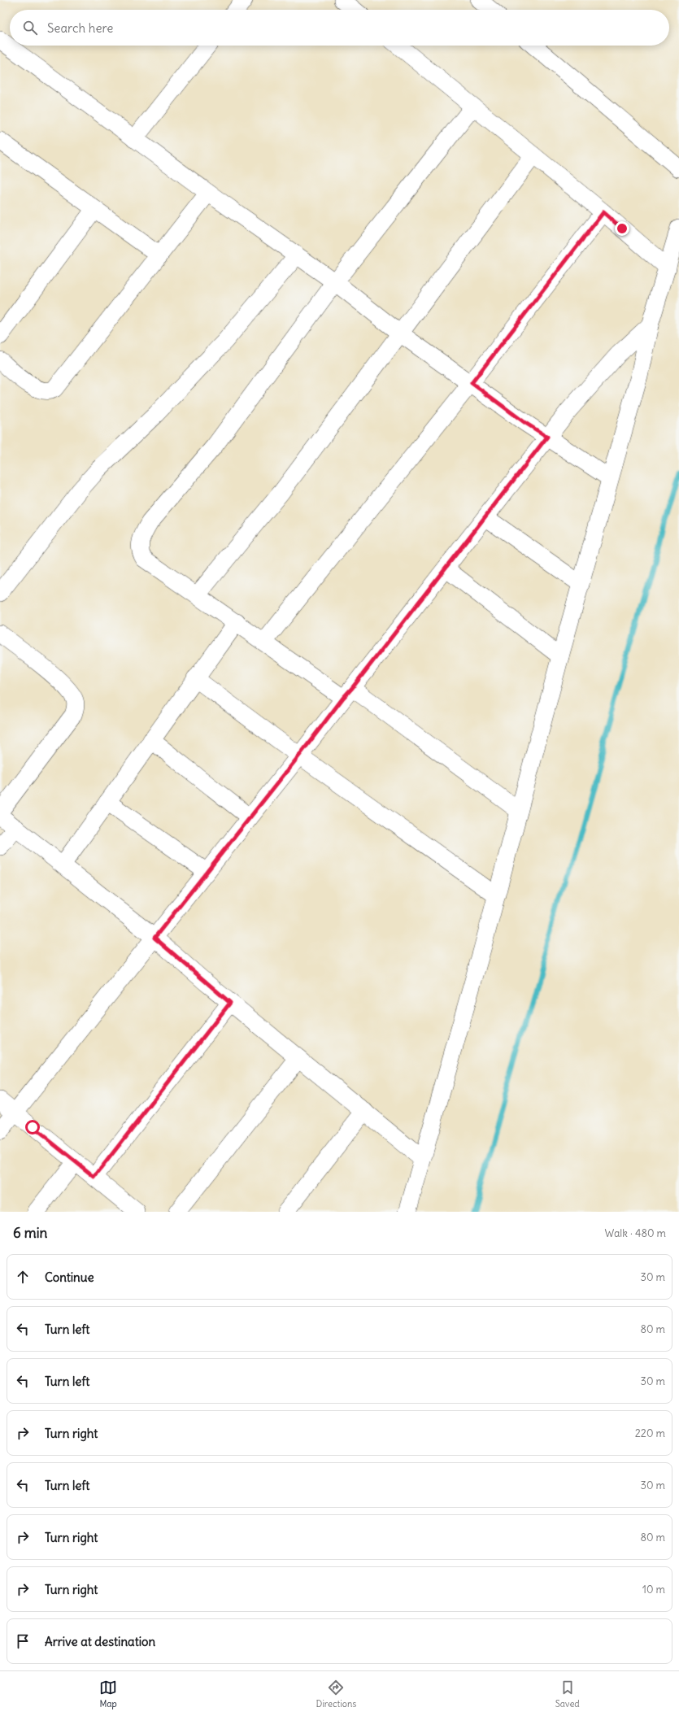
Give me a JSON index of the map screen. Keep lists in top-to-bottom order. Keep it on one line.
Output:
{"page":{"search":"Search here","heading":["6 min","Walk · 480 m"],"list":[["Continue","30 m"],["Turn left","80 m"],["Turn left","30 m"],["Turn right","220 m"],["Turn left","30 m"],["Turn right","80 m"],["Turn right","10 m"],"Arrive at destination"],"nav":["Map","Directions","Saved"]}}
